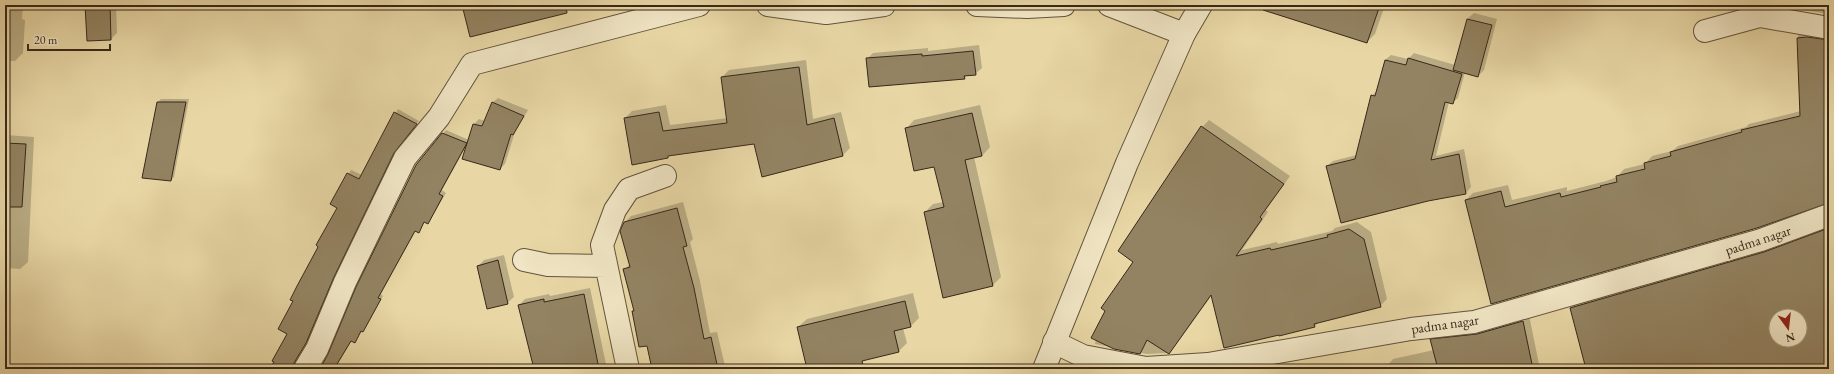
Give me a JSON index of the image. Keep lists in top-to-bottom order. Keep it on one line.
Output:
{"streets":{"street":["padma nagar"]},"scale_bar":"20 m","north":"bottom"}
